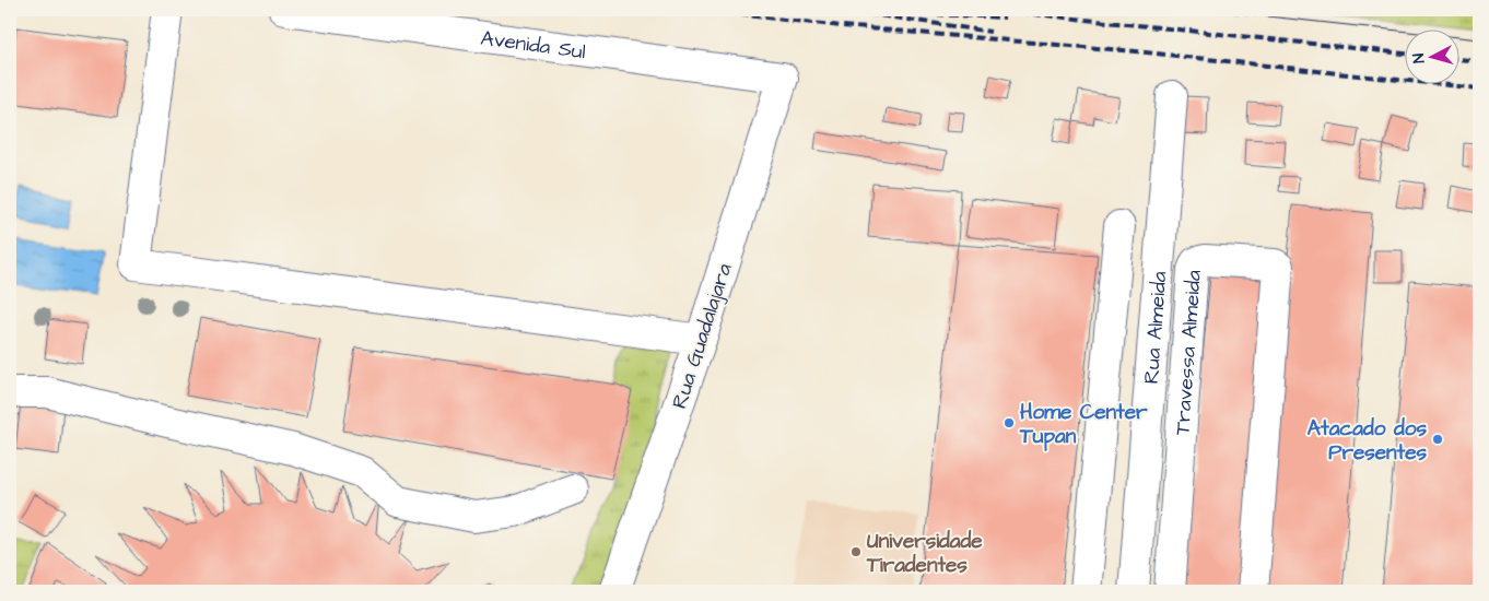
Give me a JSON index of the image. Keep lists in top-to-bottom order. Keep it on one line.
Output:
{"streets":{"street":["Avenida Sul","Rua Almeida","Rua Guadalajara","Travessa Almeida"]},"crossings":[["Avenida Sul","Rua Guadalajara"]],"places":["Home Center Tupan","Atacado dos Presentes","Universidade Tiradentes"],"north":"left"}
